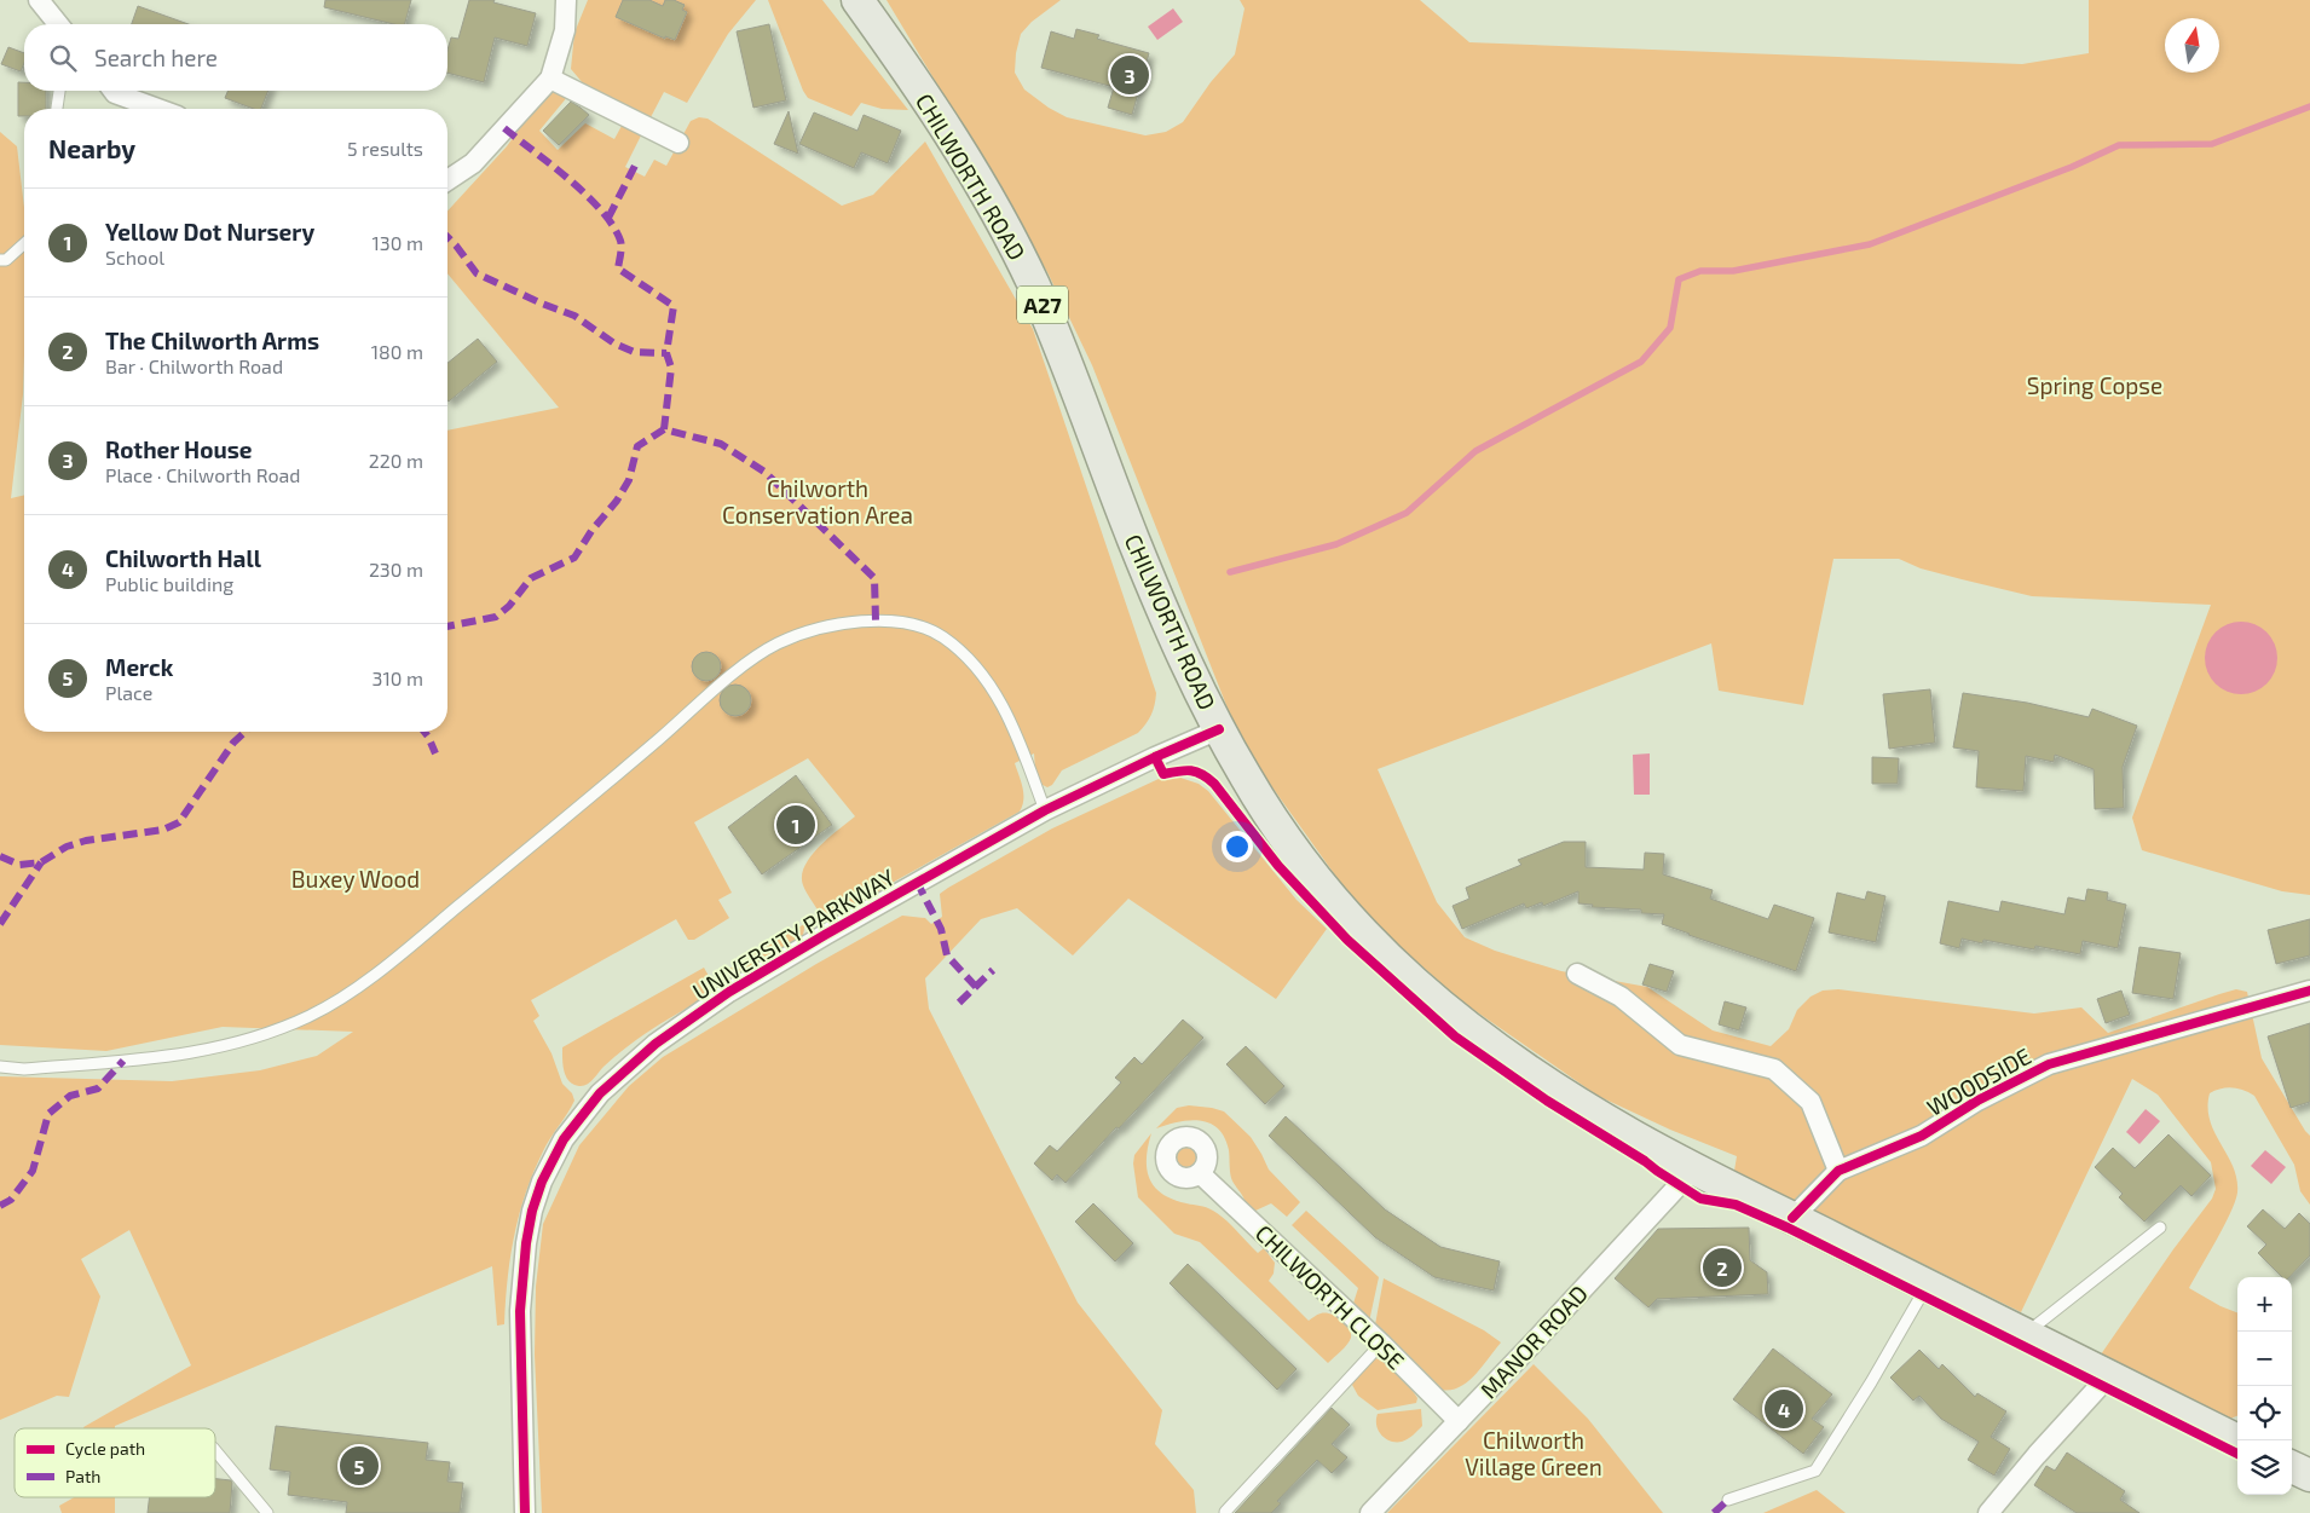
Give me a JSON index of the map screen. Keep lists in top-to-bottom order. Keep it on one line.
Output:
{"streets":{"main road":["CHILWORTH ROAD","A27"],"street":["UNIVERSITY PARKWAY","WOODSIDE","CHILWORTH CLOSE","MANOR ROAD"]},"crossings":[["CHILWORTH ROAD","UNIVERSITY PARKWAY"],["CHILWORTH ROAD","WOODSIDE"],["CHILWORTH ROAD","MANOR ROAD"],["CHILWORTH CLOSE","MANOR ROAD"]],"parks":["Spring Copse","Chilworth Conservation Area","Buxey Wood","Chilworth Village Green"],"legend":["Cycle path","Path"],"north":"top","page":{"search":"Search here","pins":["3","1","2","4","5"],"heading":["Nearby","5 results"],"list":[{"mark":"1","name":"Yellow Dot Nursery","note":"School","value":"130 m"},{"mark":"2","name":"The Chilworth Arms","note":"Bar · Chilworth Road","value":"180 m"},{"mark":"3","name":"Rother House","note":"Place · Chilworth Road","value":"220 m"},{"mark":"4","name":"Chilworth Hall","note":"Public building","value":"230 m"},{"mark":"5","name":"Merck","note":"Place","value":"310 m"}],"map_buttons":["+","−"]}}
